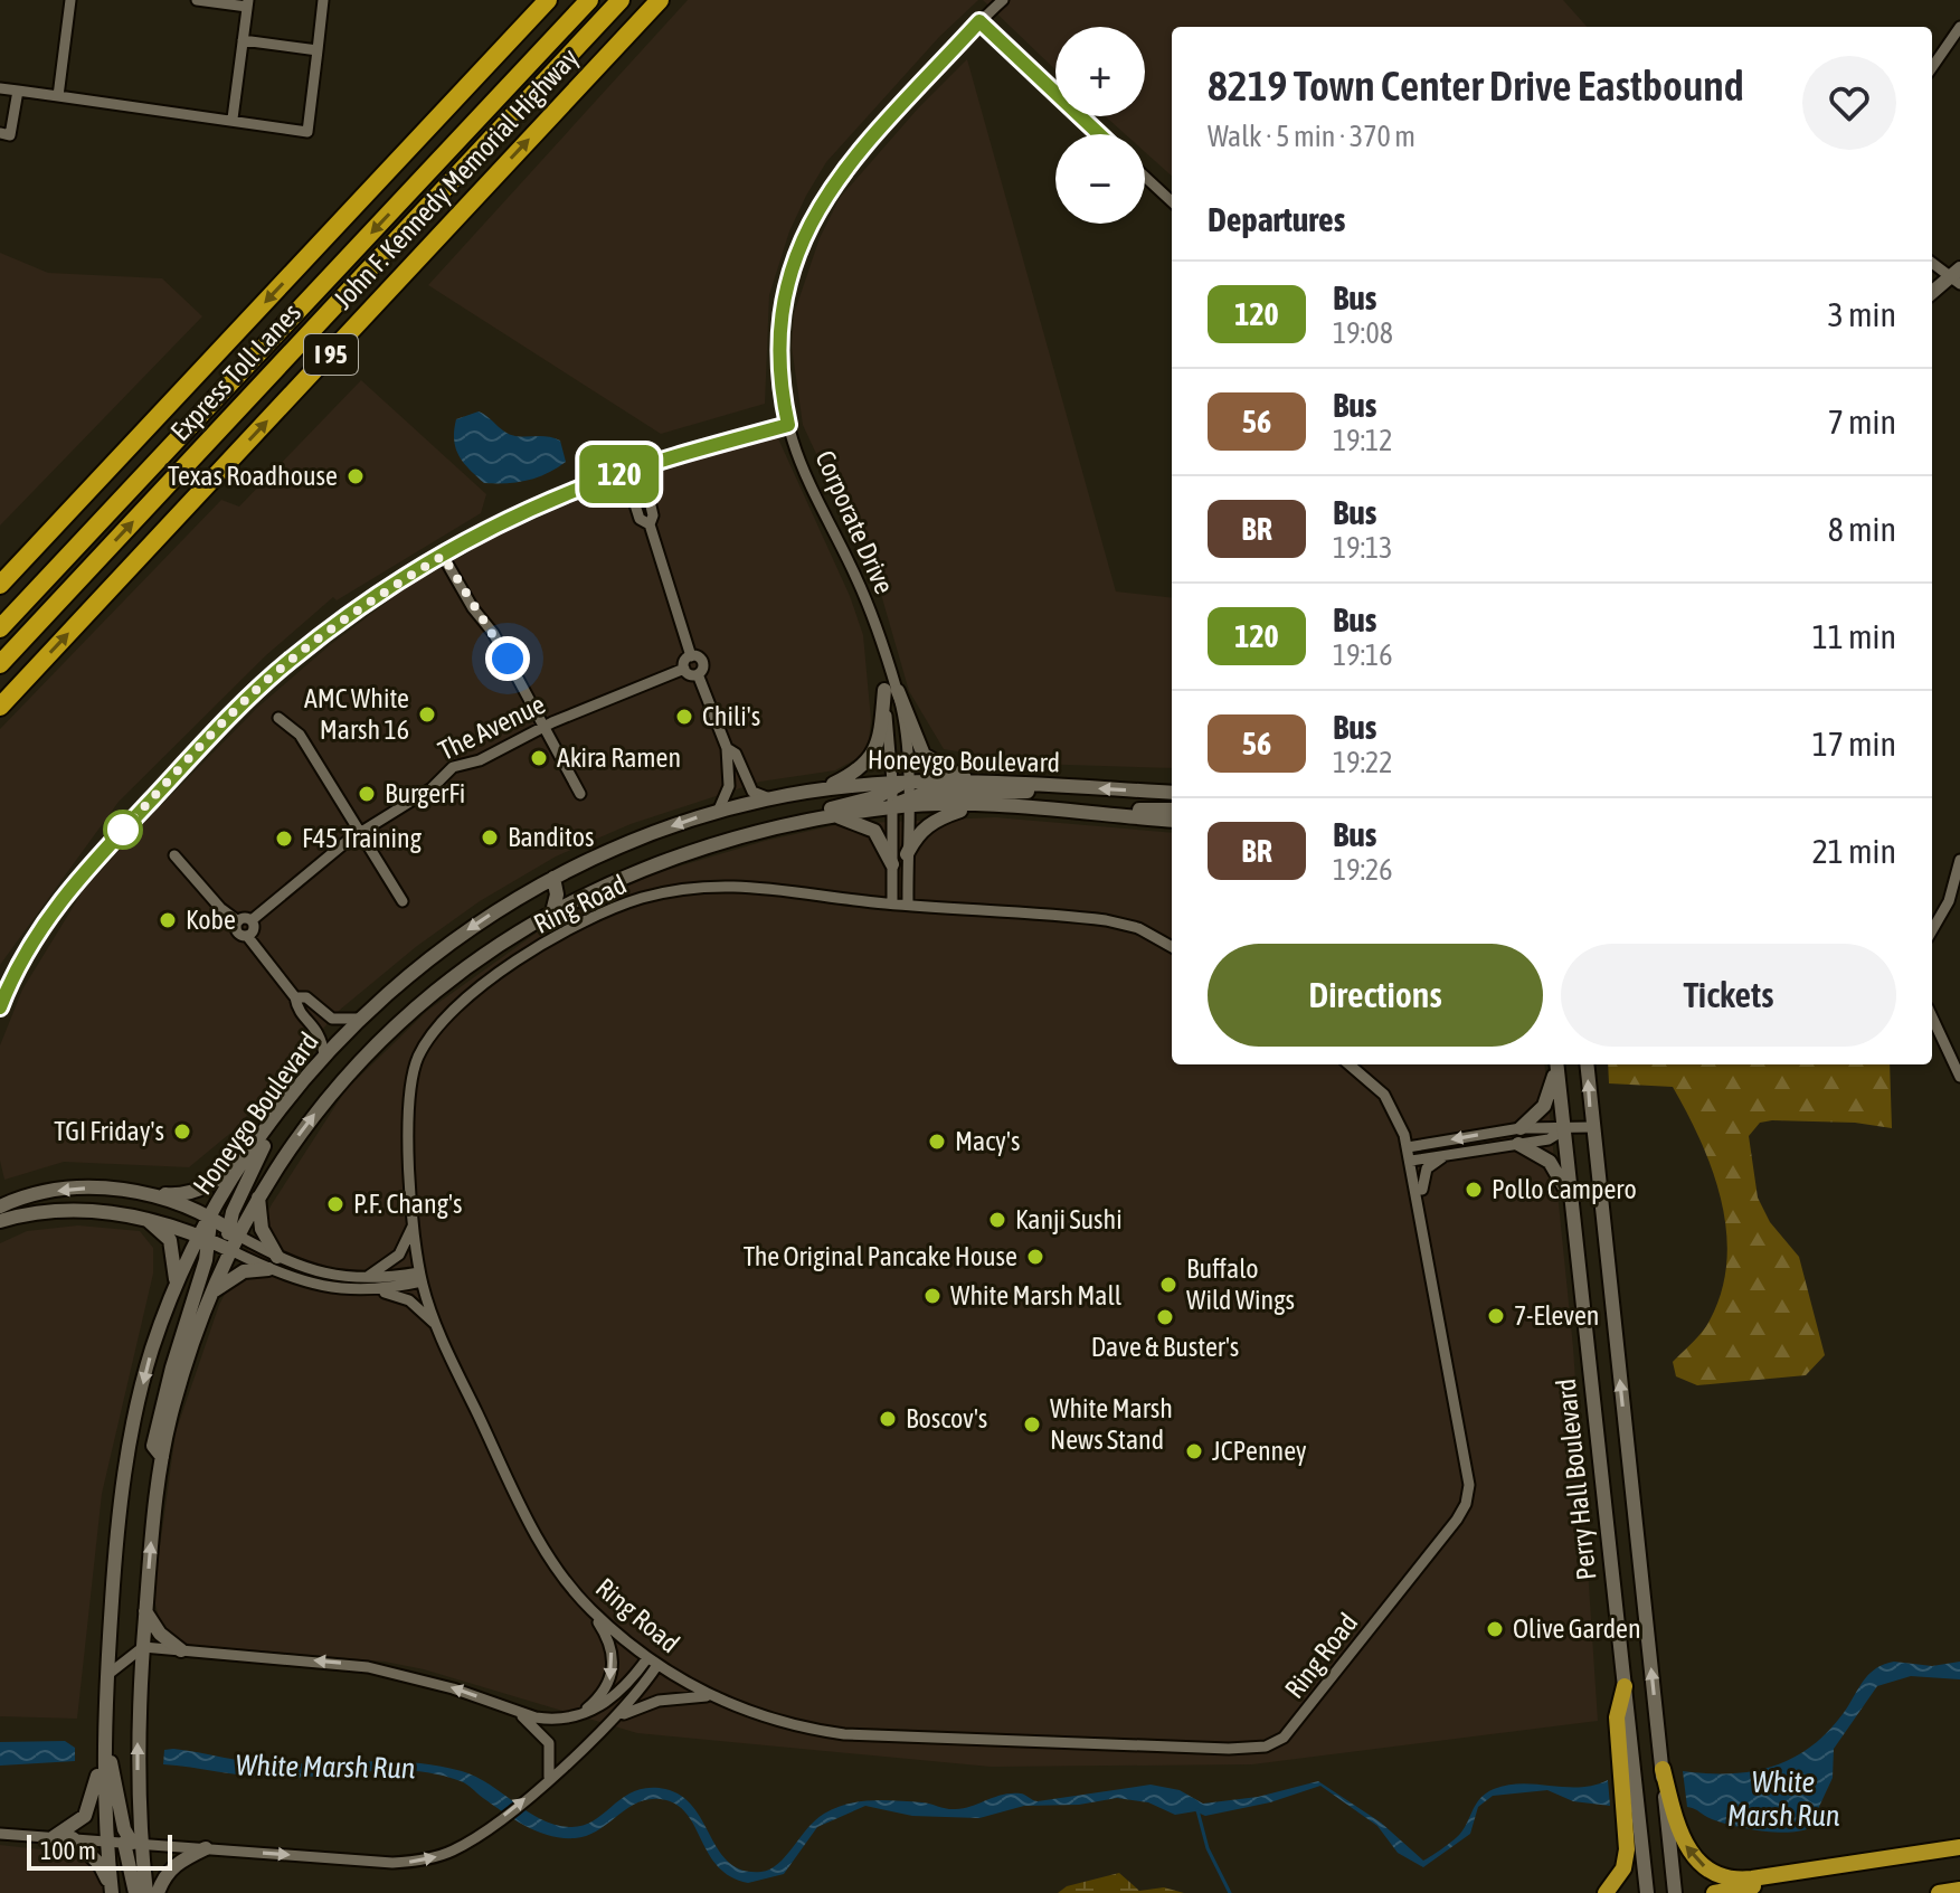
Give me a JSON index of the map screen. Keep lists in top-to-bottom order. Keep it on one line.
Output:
{"streets":{"highway":["John F. Kennedy Memorial Highway","I 95","Express Toll Lanes"],"main road":["Honeygo Boulevard","Perry Hall Boulevard"],"street":["Corporate Drive","The Avenue","Ring Road"]},"crossings":[["Corporate Drive","Honeygo Boulevard"]],"water":["White Marsh Run"],"places":["Texas Roadhouse","AMC White Marsh 16","Chili's","Akira Ramen","BurgerFi","Banditos","F45 Training","Kobe","TGI Friday's","Macy's","Pollo Campero","P.F. Chang's","Kanji Sushi","The Original Pancake House","Buffalo Wild Wings","White Marsh Mall","7-Eleven","Dave & Buster's","Boscov's","White Marsh News Stand","JCPenney","Olive Garden"],"lines":["bus line 120"],"scale_bar":"100 m","page":{"on_map":"120","map_buttons":["+","−"],"heading":[["8219 Town Center Drive Eastbound","Walk · 5 min · 370 m"],"Departures"],"list":[{"mark":"120","name":"Bus","note":"19:08","value":"3 min"},{"mark":"56","name":"Bus","note":"19:12","value":"7 min"},{"mark":"BR","name":"Bus","note":"19:13","value":"8 min"},{"mark":"120","name":"Bus","note":"19:16","value":"11 min"},{"mark":"56","name":"Bus","note":"19:22","value":"17 min"},{"mark":"BR","name":"Bus","note":"19:26","value":"21 min"}],"buttons":["Directions","Tickets"],"scale":"100 m"}}
